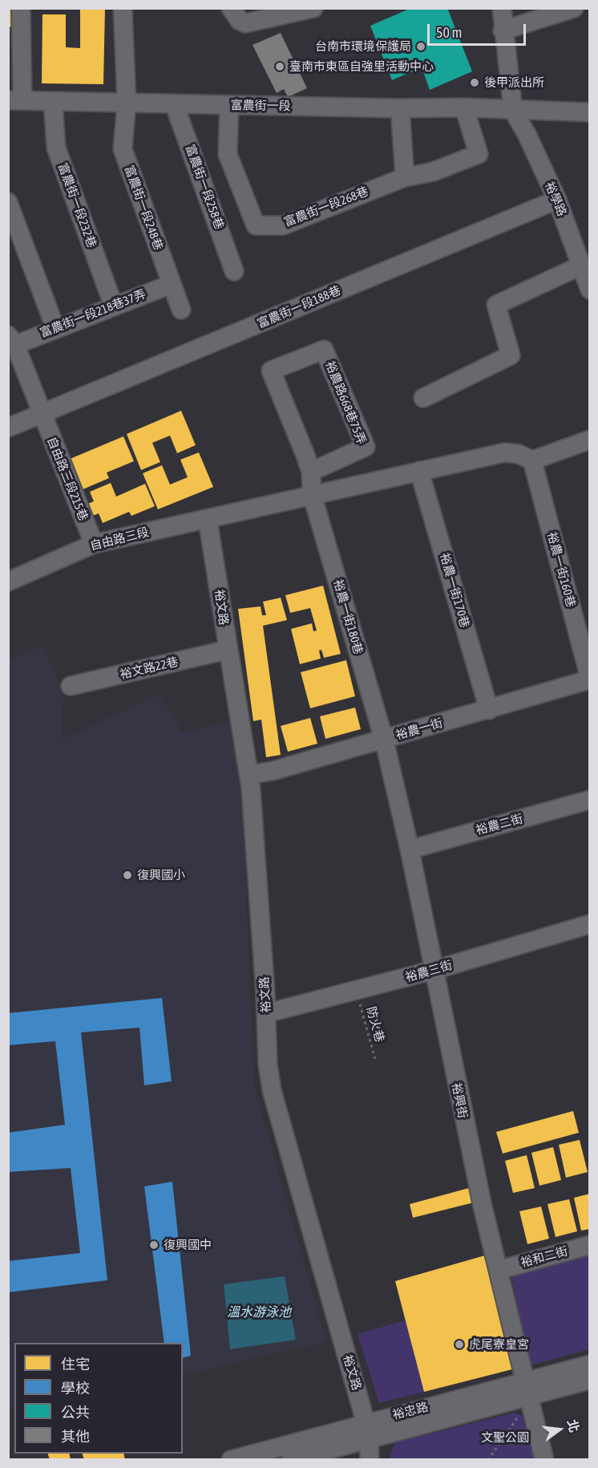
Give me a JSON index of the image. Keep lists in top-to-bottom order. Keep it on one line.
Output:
{"streets":{"street":["富農街一段","富農街一段258巷","裕學路","富農街一段232巷","富農街一段268巷","富農街一段248巷","富農街一段188巷","富農街一段218巷37弄","裕農路668巷75弄","自由路三段215巷","自由路三段","裕農一街160巷","裕農一街170巷","裕文路","裕農一街180巷","裕文路22巷","裕農一街","裕農二街","裕農三街","裕興街","裕和二街","裕忠路"],"path":["防火巷"]},"crossings":[["富農街一段","富農街一段258巷"],["富農街一段","裕學路"],["富農街一段","富農街一段232巷"],["富農街一段","富農街一段268巷"],["富農街一段","富農街一段248巷"],["裕學路","富農街一段188巷"],["富農街一段232巷","富農街一段218巷37弄"],["富農街一段248巷","富農街一段218巷37弄"],["富農街一段188巷","自由路三段215巷"],["裕農路668巷75弄","裕農一街180巷"],["自由路三段215巷","自由路三段"],["自由路三段","裕文路"],["裕農一街160巷","裕農一街"],["裕農一街170巷","裕農一街"],["裕文路","裕文路22巷"],["裕文路","裕農一街"],["裕文路","裕農三街"],["裕文路","裕忠路"],["裕農一街180巷","裕農一街"],["裕農一街180巷","裕興街"],["裕農一街","裕興街"],["裕農二街","裕興街"],["裕農三街","防火巷"],["裕農三街","裕興街"],["裕興街","裕和二街"],["裕興街","裕忠路"]],"water":["溫水游泳池"],"parks":["文聖公園"],"places":["台南市環境保護局","臺南市東區自強里活動中心","後甲派出所","復興國小","復興國中","虎尾寮皇宮"],"legend":["住宅","學校","公共","其他"],"scale_bar":"50 m","north":"right"}
